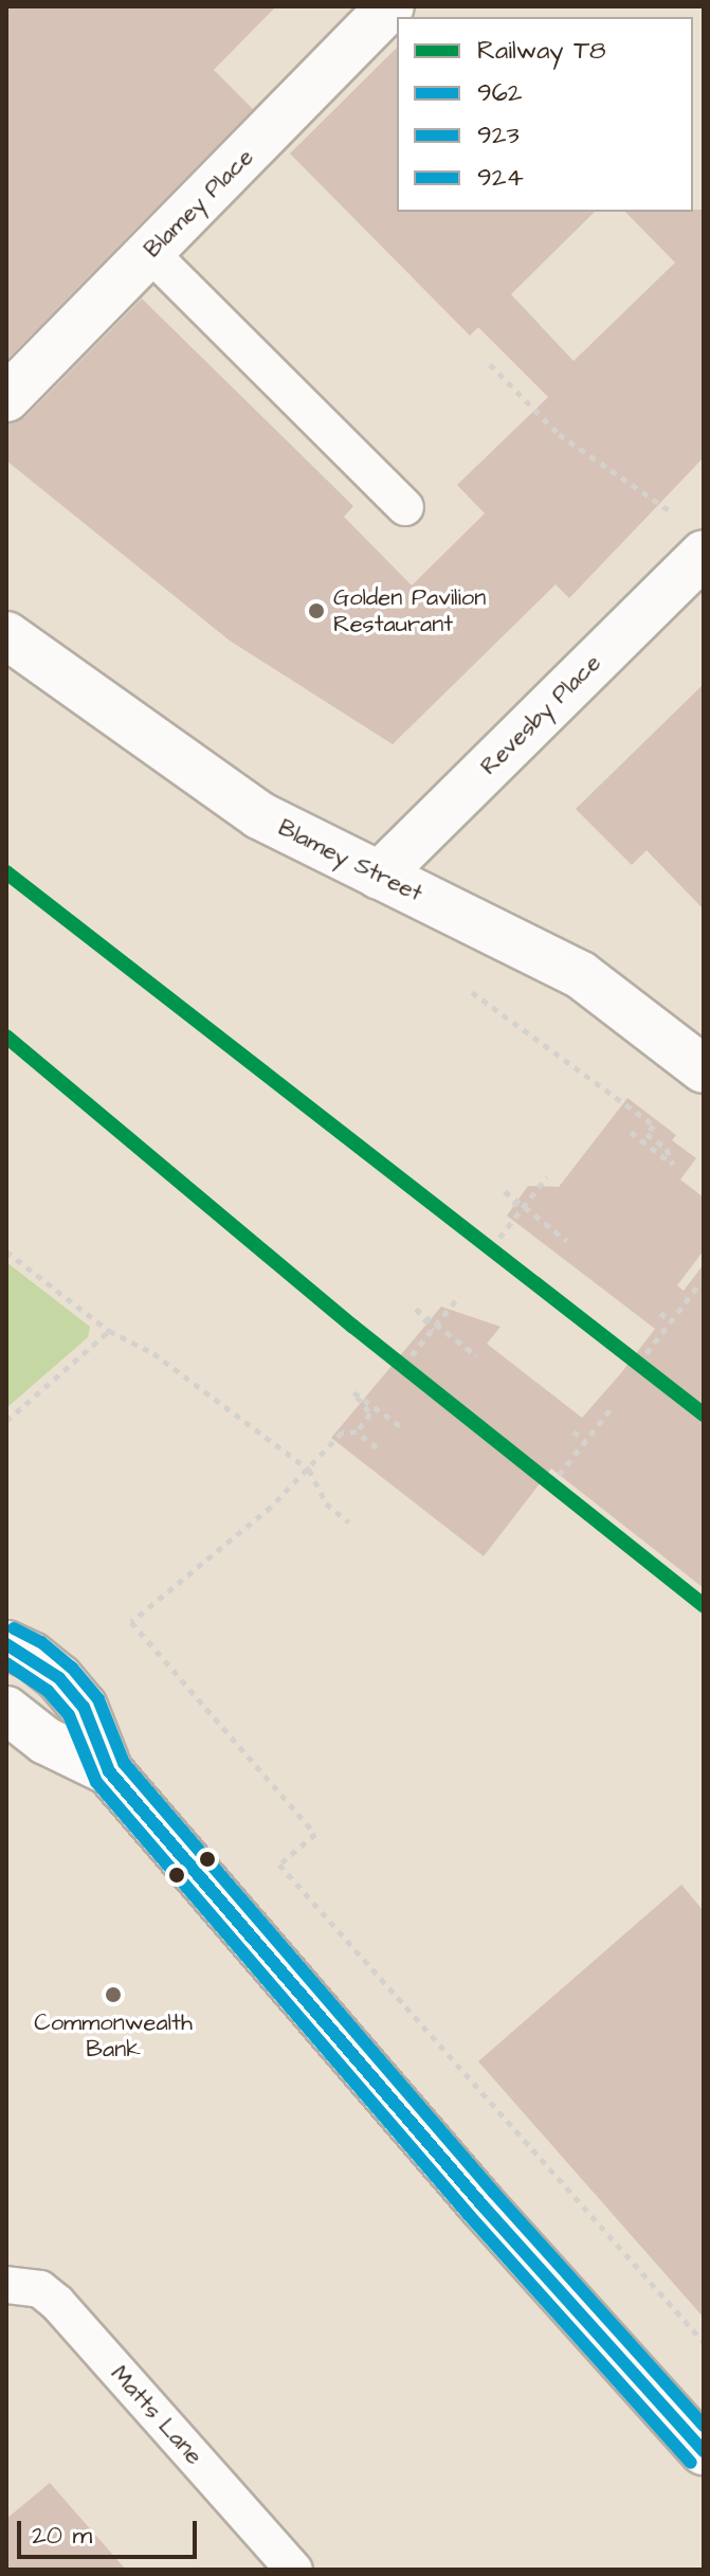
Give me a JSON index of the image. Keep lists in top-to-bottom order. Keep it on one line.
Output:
{"streets":{"street":["Blamey Place","Revesby Place","Blamey Street"],"lane":["Matts Lane"]},"crossings":[["Revesby Place","Blamey Street"]],"places":["Golden Pavilion Restaurant","Commonwealth Bank"],"lines":["rail line T8","transit line 924","transit line 962","transit line 923"],"legend":["Railway T8","962","923","924"],"scale_bar":"20 m"}
